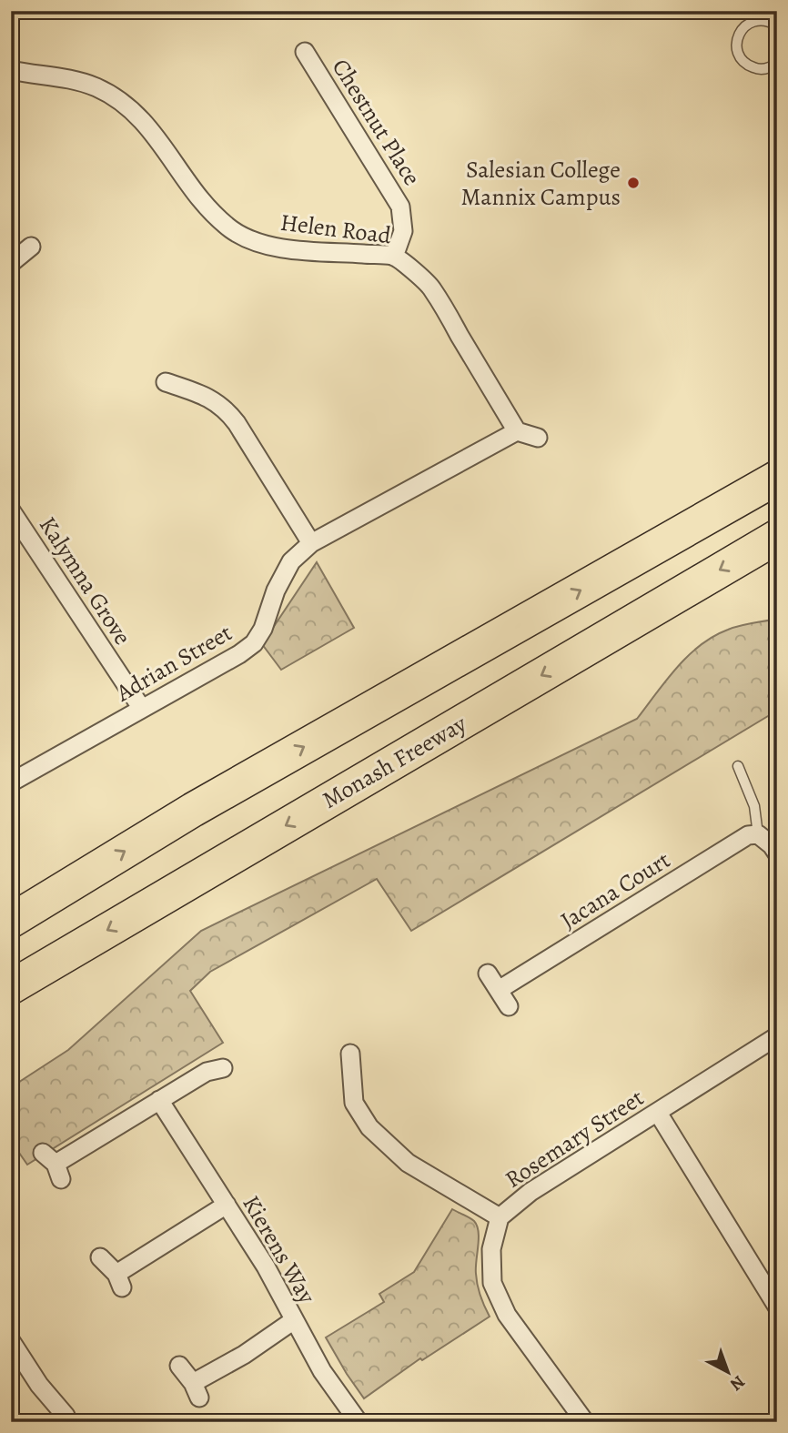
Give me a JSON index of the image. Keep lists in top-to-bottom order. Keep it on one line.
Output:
{"streets":{"highway":["Monash Freeway"],"street":["Chestnut Place","Helen Road","Kalymna Grove","Adrian Street","Jacana Court","Rosemary Street","Kierens Way"]},"crossings":[["Chestnut Place","Helen Road"],["Helen Road","Adrian Street"],["Kalymna Grove","Adrian Street"]],"places":["Salesian College Mannix Campus"],"north":"bottom right"}
